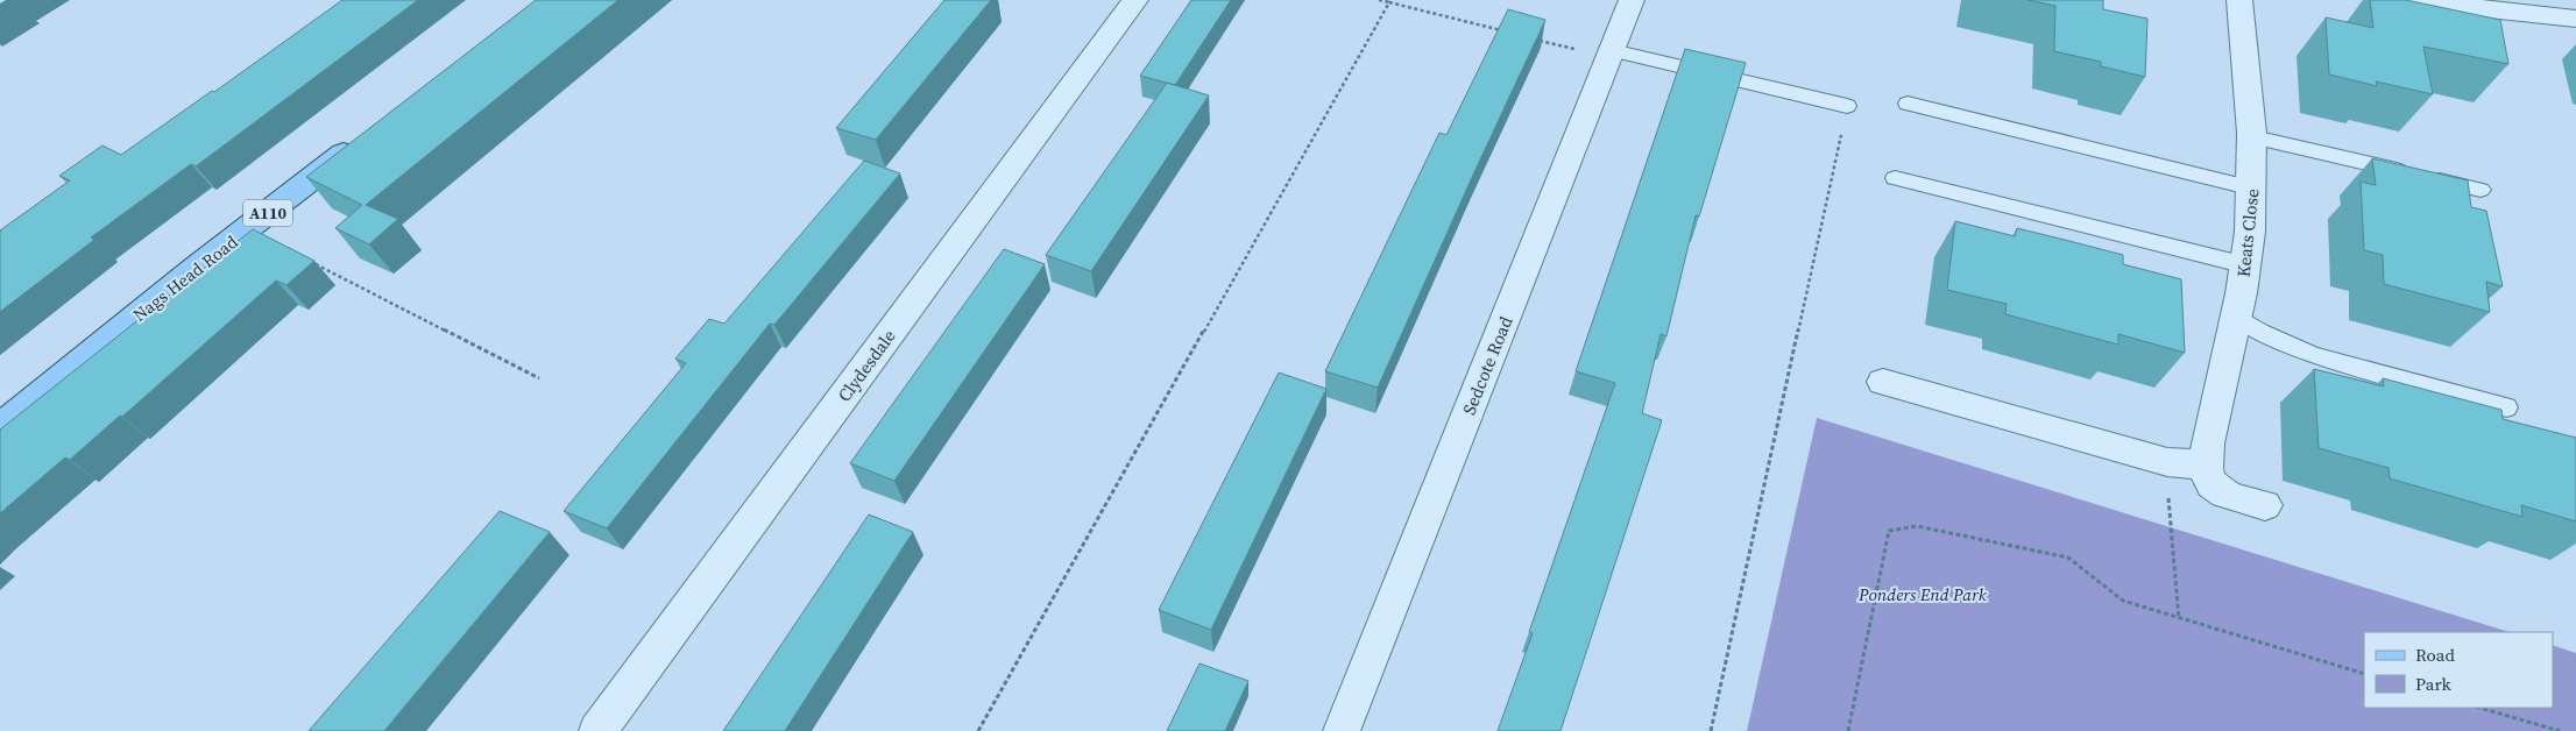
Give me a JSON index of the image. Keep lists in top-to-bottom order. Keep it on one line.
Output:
{"streets":{"main road":["A110","Nags Head Road"],"street":["Keats Close","Clydesdale","Sedcote Road"]},"parks":["Ponders End Park"],"legend":["Road","Park"]}
